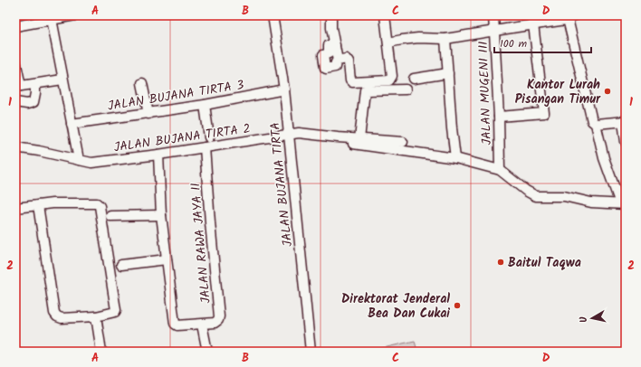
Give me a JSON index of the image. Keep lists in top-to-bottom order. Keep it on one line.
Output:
{"streets":{"street":["JALAN MUGENI III","JALAN BUJANA TIRTA 3","JALAN BUJANA TIRTA 2","JALAN BUJANA TIRTA","JALAN RAWA JAYA II"]},"crossings":[["JALAN BUJANA TIRTA 3","JALAN BUJANA TIRTA"],["JALAN BUJANA TIRTA 2","JALAN BUJANA TIRTA"],["JALAN BUJANA TIRTA 2","JALAN RAWA JAYA II"]],"places":["Kantor Lurah Pisangan Timur","Baitul Taqwa","Direktorat Jenderal Bea Dan Cukai"],"scale_bar":"100 m","north":"left","grid":{"columns":["A","B","C","D"],"rows":["1","2"]}}
